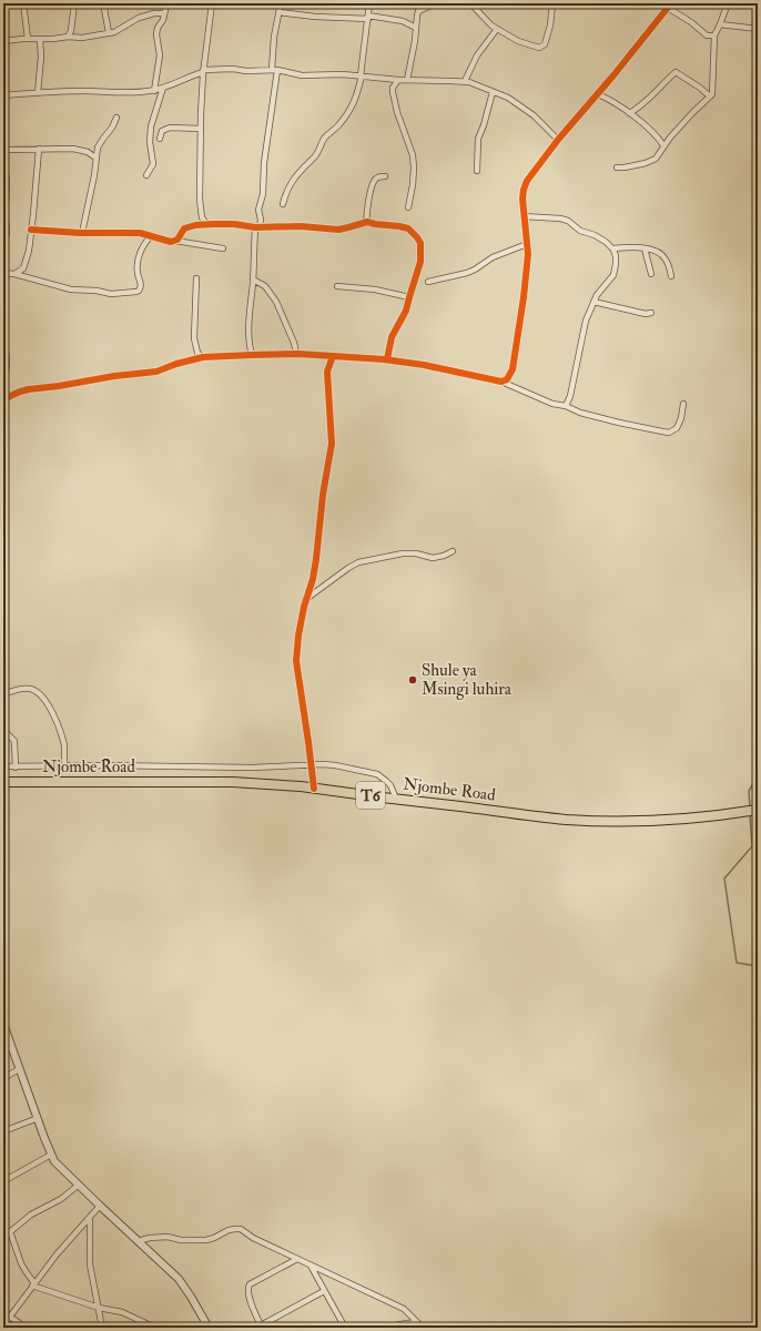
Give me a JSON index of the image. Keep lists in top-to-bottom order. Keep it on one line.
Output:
{"streets":{"highway":["Njombe Road","T6"]},"places":["Shule ya Msingi luhira"]}
